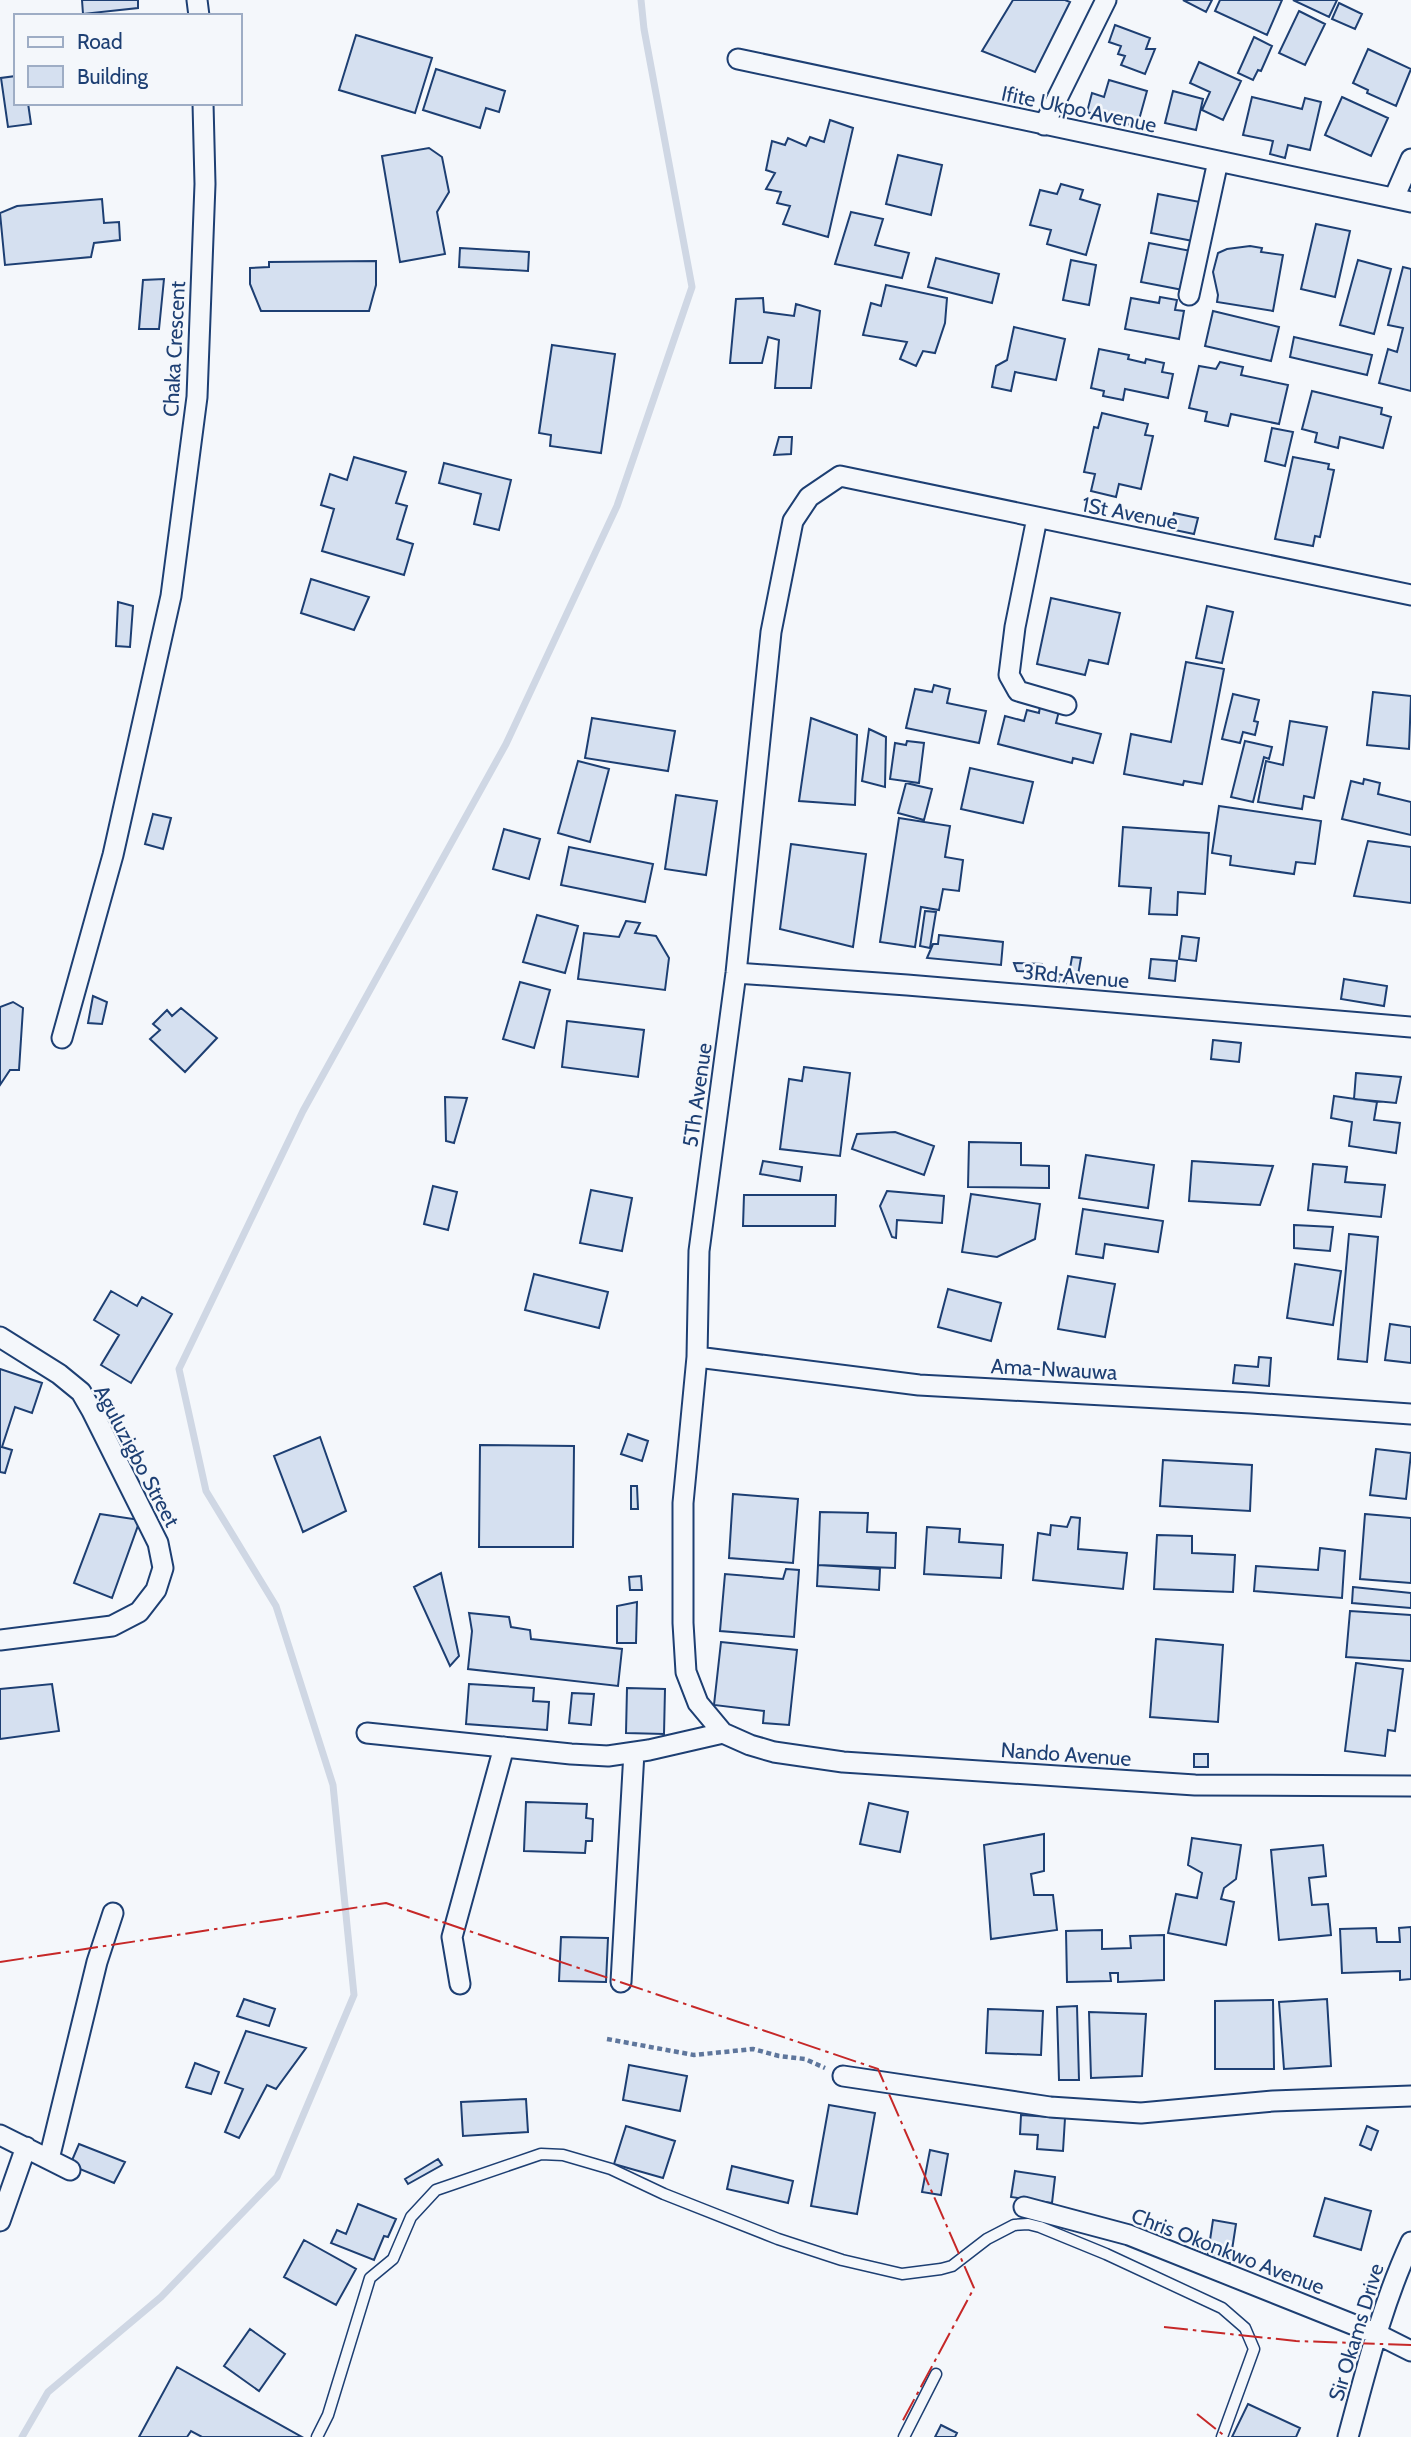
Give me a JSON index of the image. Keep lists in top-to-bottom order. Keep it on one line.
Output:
{"streets":{"street":["Ifite Ukpo Avenue","Chaka Crescent","1St Avenue","3Rd Avenue","5Th Avenue","Ama-Nwauwa","Aguluzigbo Street","Nando Avenue","Chris Okonkwo Avenue","Sir Okams Drive"]},"crossings":[["1St Avenue","5Th Avenue"],["3Rd Avenue","5Th Avenue"],["5Th Avenue","Ama-Nwauwa"],["5Th Avenue","Nando Avenue"],["Chris Okonkwo Avenue","Sir Okams Drive"]],"legend":["Road","Building"]}
